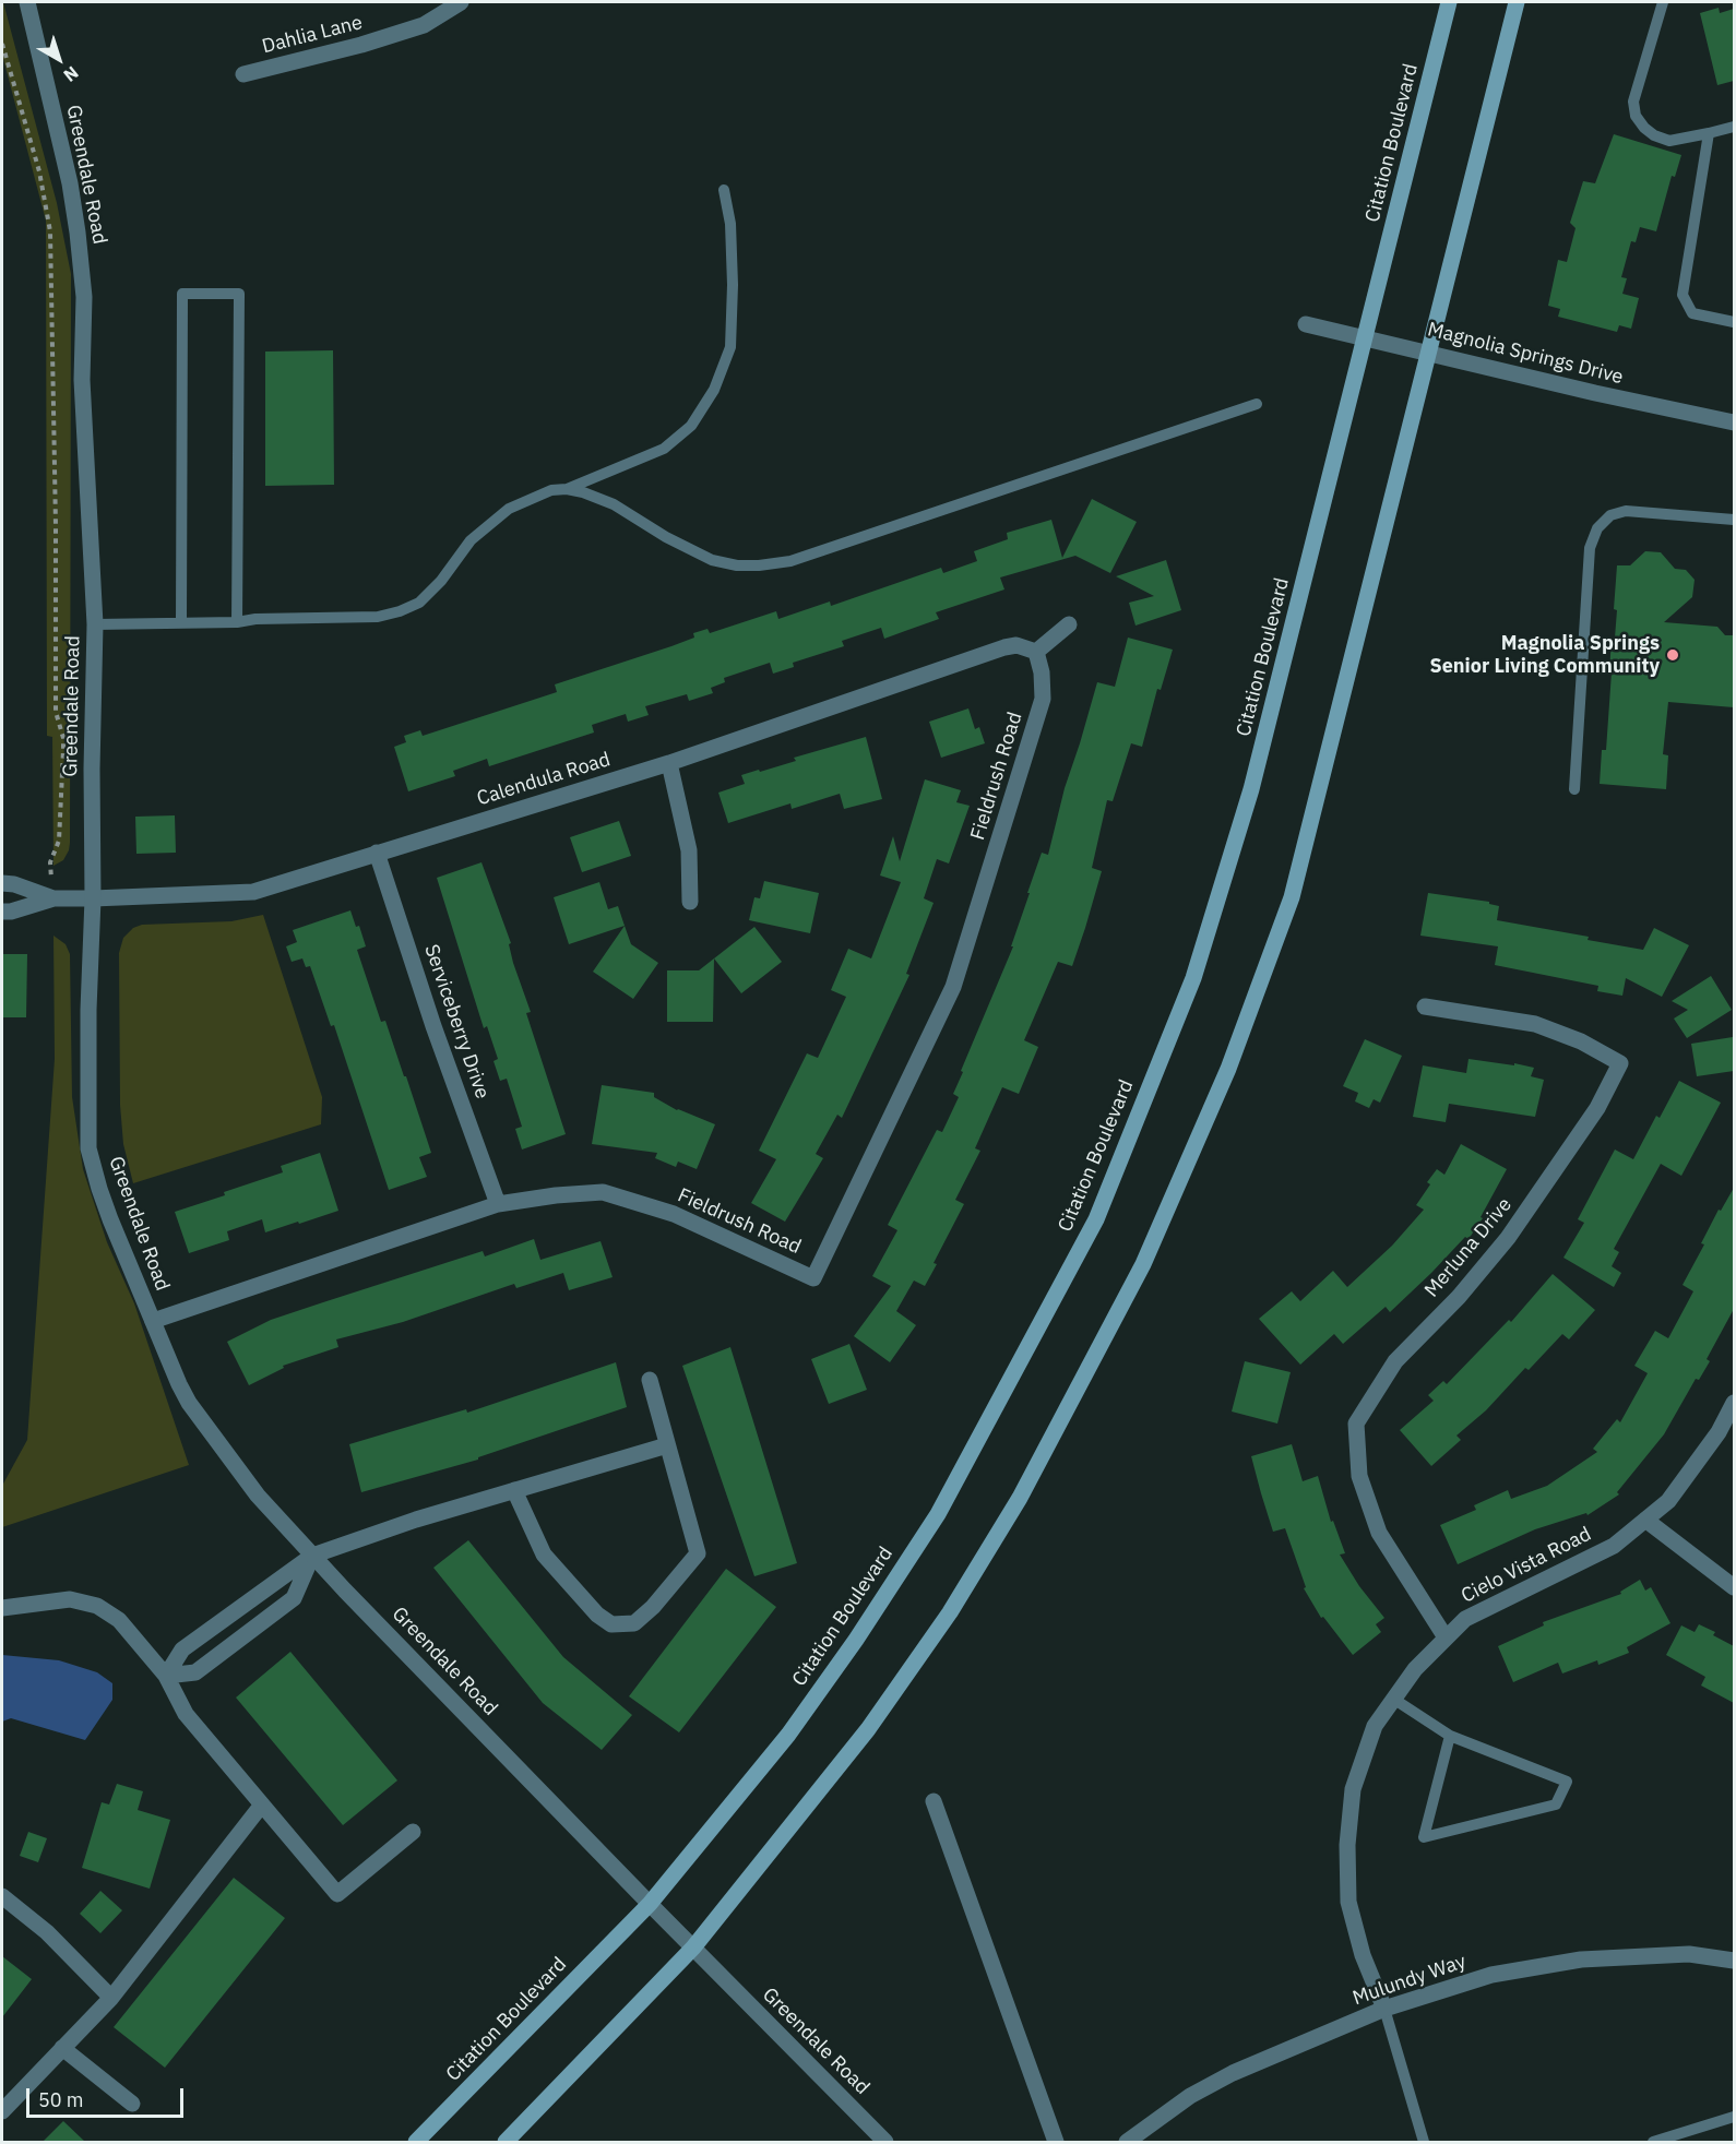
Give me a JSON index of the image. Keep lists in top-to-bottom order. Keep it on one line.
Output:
{"streets":{"main road":["Citation Boulevard"],"street":["Dahlia Lane","Greendale Road","Magnolia Springs Drive","Fieldrush Road","Calendula Road","Serviceberry Drive","Merluna Drive","Cielo Vista Road","Mulundy Way"]},"crossings":[["Citation Boulevard","Greendale Road"],["Citation Boulevard","Magnolia Springs Drive"],["Greendale Road","Fieldrush Road"],["Greendale Road","Calendula Road"],["Fieldrush Road","Calendula Road"],["Fieldrush Road","Serviceberry Drive"],["Calendula Road","Serviceberry Drive"],["Merluna Drive","Cielo Vista Road"],["Cielo Vista Road","Mulundy Way"]],"places":["Magnolia Springs Senior Living Community"],"scale_bar":"50 m","north":"bottom right"}
